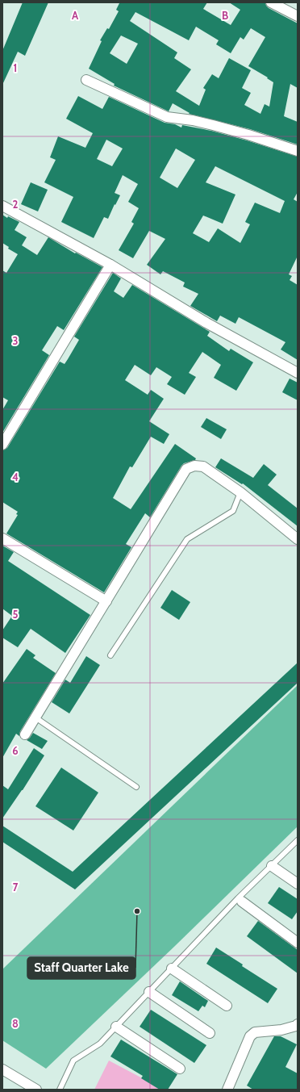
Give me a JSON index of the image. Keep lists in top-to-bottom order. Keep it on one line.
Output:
{"places":["Staff Quarter Lake"],"grid":{"columns":["A","B"],"rows":["1","2","3","4","5","6","7","8"]}}
